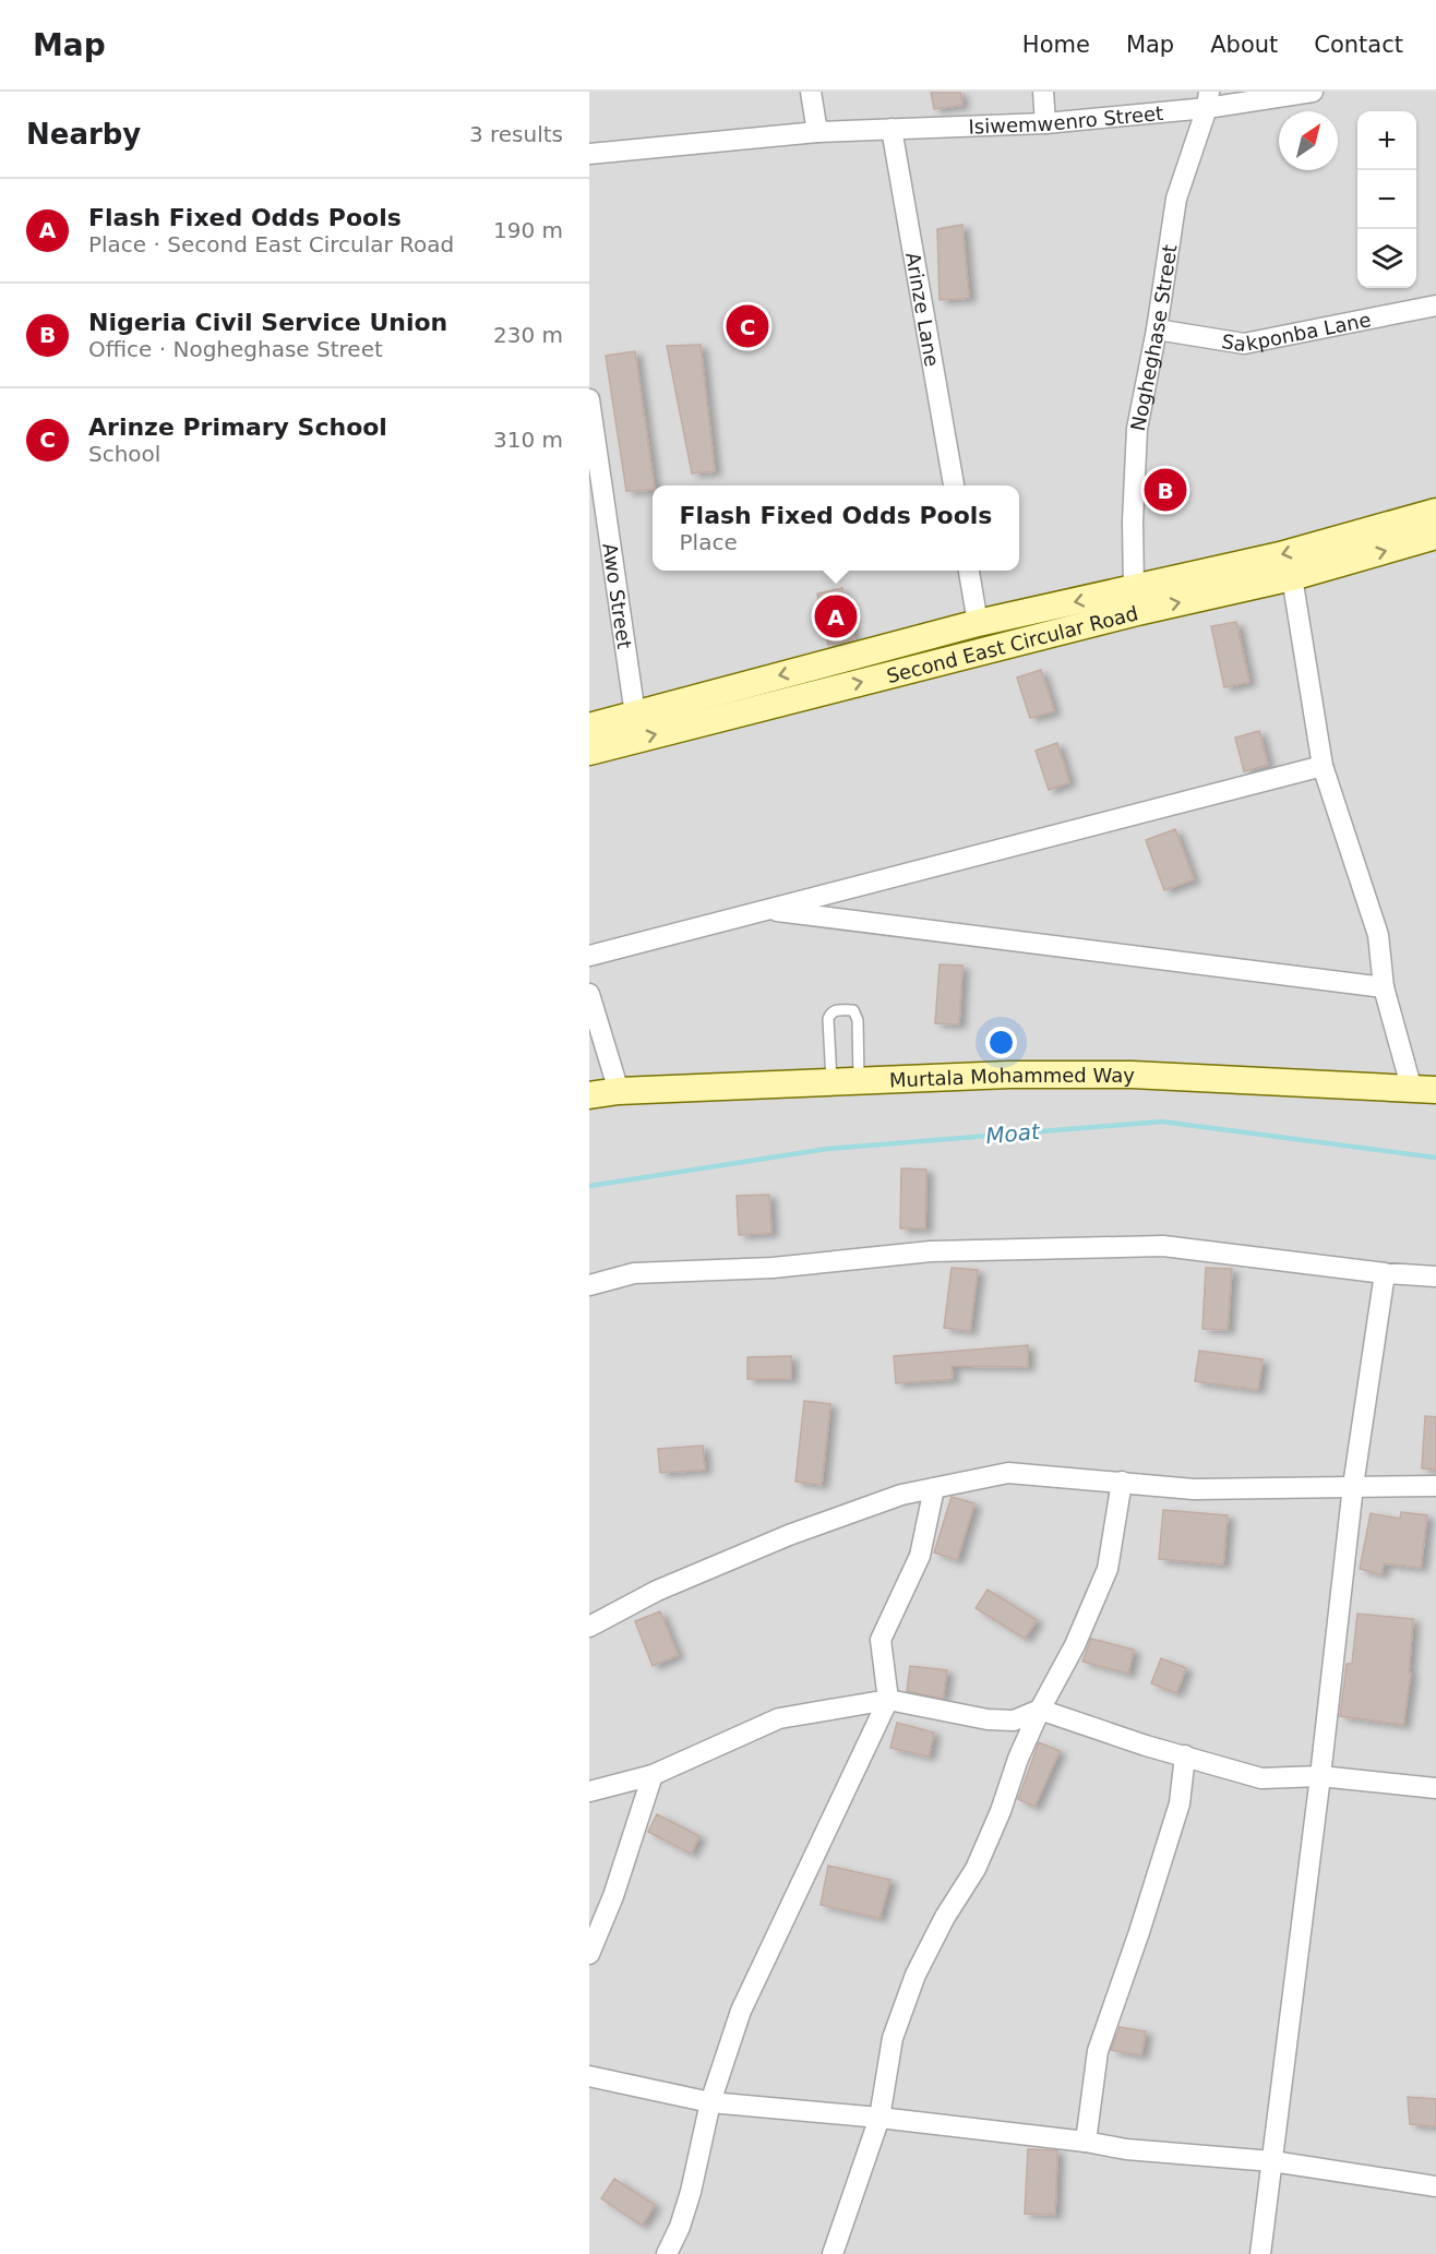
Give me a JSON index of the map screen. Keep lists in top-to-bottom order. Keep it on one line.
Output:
{"streets":{"main road":["Second East Circular Road","Murtala Mohammed Way"],"street":["Isiwemwenro Street","Arinze Lane","Sakponba Lane","Nogheghase Street","Awo Street"]},"crossings":[["Isiwemwenro Street","Arinze Lane"],["Isiwemwenro Street","Nogheghase Street"],["Sakponba Lane","Nogheghase Street"],["Nogheghase Street","Second East Circular Road"],["Awo Street","Second East Circular Road"]],"water":["Moat"],"north":"top right","page":{"header":"Map","nav":["Home","Map","About","Contact"],"heading":["Nearby","3 results"],"map_buttons":["+","−"],"list":[{"mark":"A","name":"Flash Fixed Odds Pools","note":"Place · Second East Circular Road","value":"190 m"},{"mark":"B","name":"Nigeria Civil Service Union","note":"Office · Nogheghase Street","value":"230 m"},{"mark":"C","name":"Arinze Primary School","note":"School","value":"310 m"}],"pins":["C","B","A"],"popup":["Flash Fixed Odds Pools","Place"]}}
